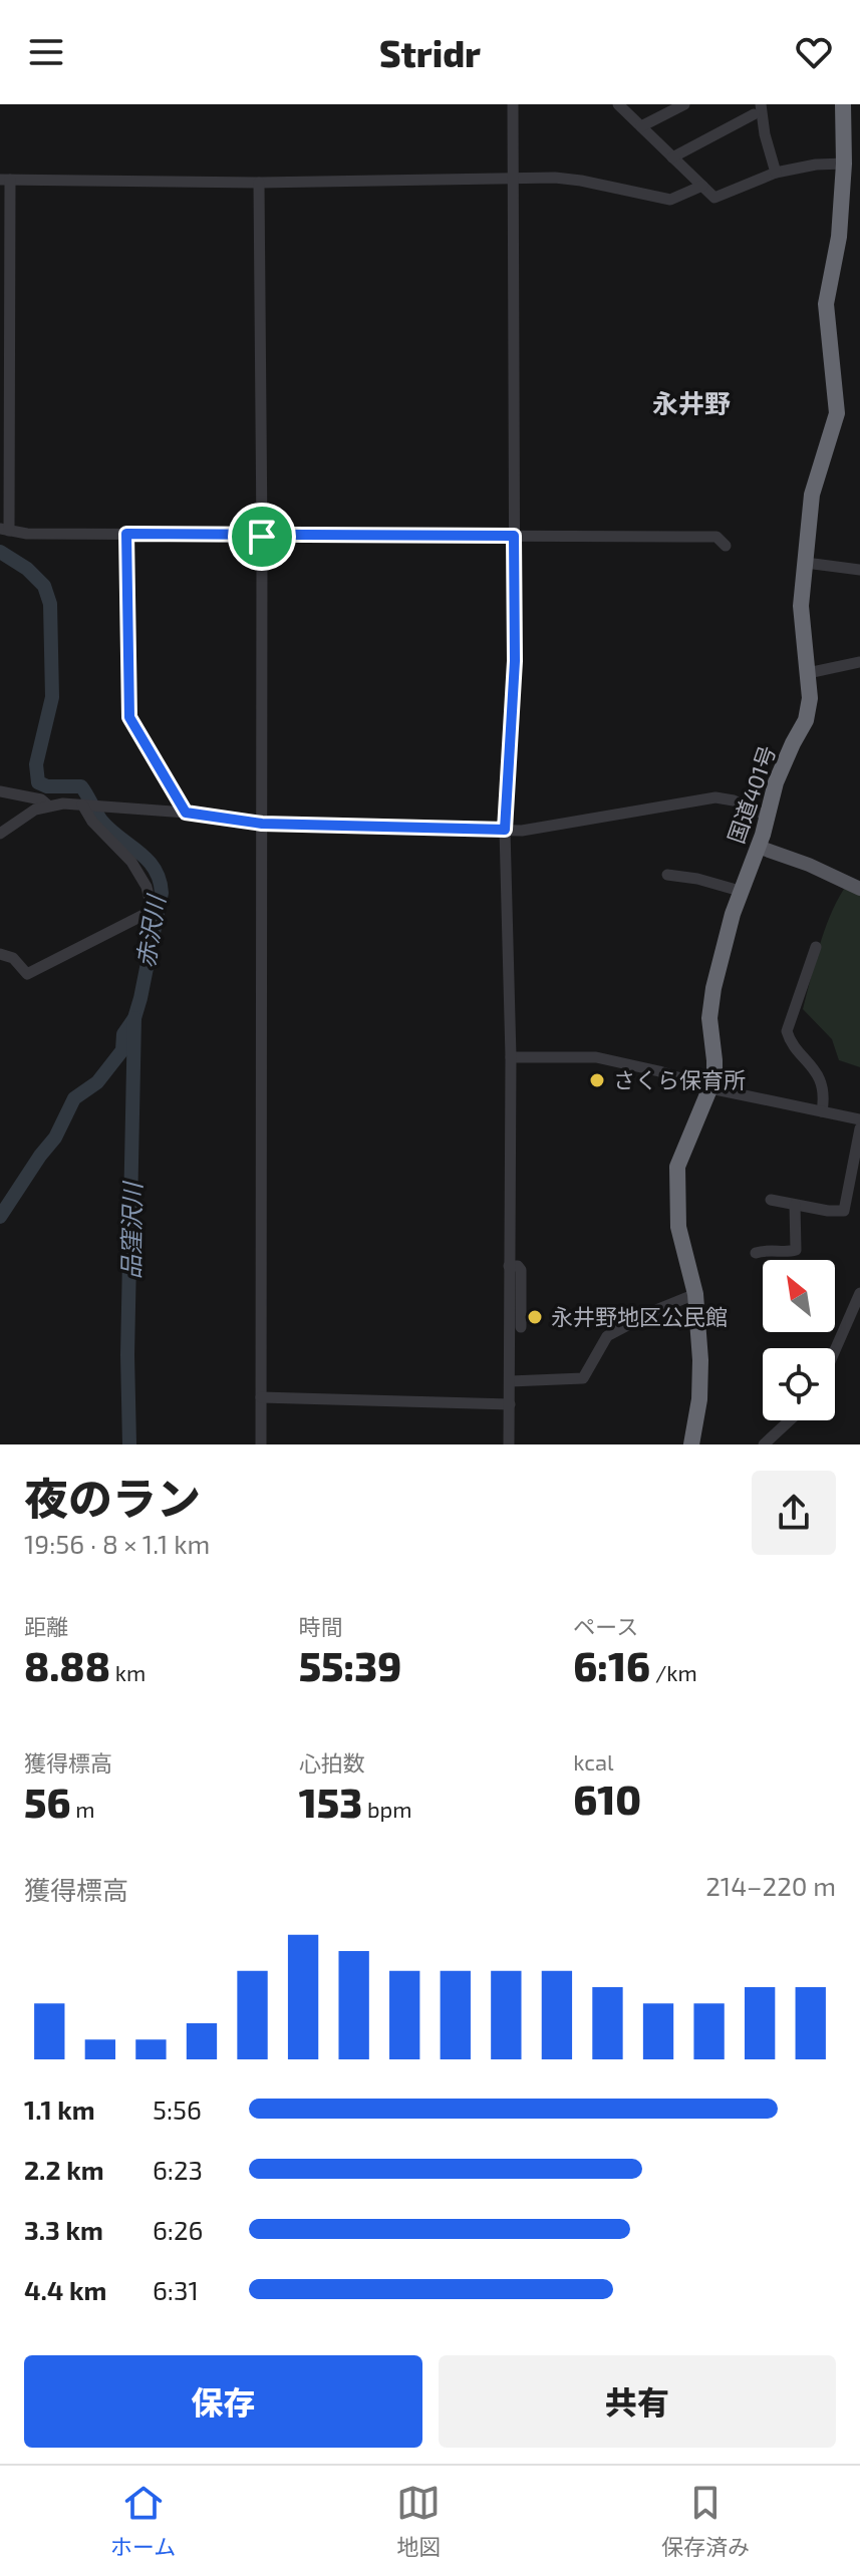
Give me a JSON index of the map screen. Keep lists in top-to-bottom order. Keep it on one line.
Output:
{"streets":{"highway":["国道401号"]},"districts":["永井野"],"water":["赤沢川","品窪沢川"],"places":["さくら保育所","永井野地区公民館"],"north":"top left","page":{"header":"Stridr","heading":["夜のラン","19:56 · 8 × 1.1 km"],"stats":[["距離","8.88 km"],["時間","55:39"],["ペース","6:16 /km"],["獲得標高","56 m"],["心拍数","153 bpm"],["kcal","610"]],"chart":["獲得標高","214–220 m"],"list":[{"name":"1.1 km","note":"5:56"},{"name":"2.2 km","note":"6:23"},{"name":"3.3 km","note":"6:26"},{"name":"4.4 km","note":"6:31"}],"buttons":["保存","共有"],"tabs":["ホーム","地図","保存済み"]}}
